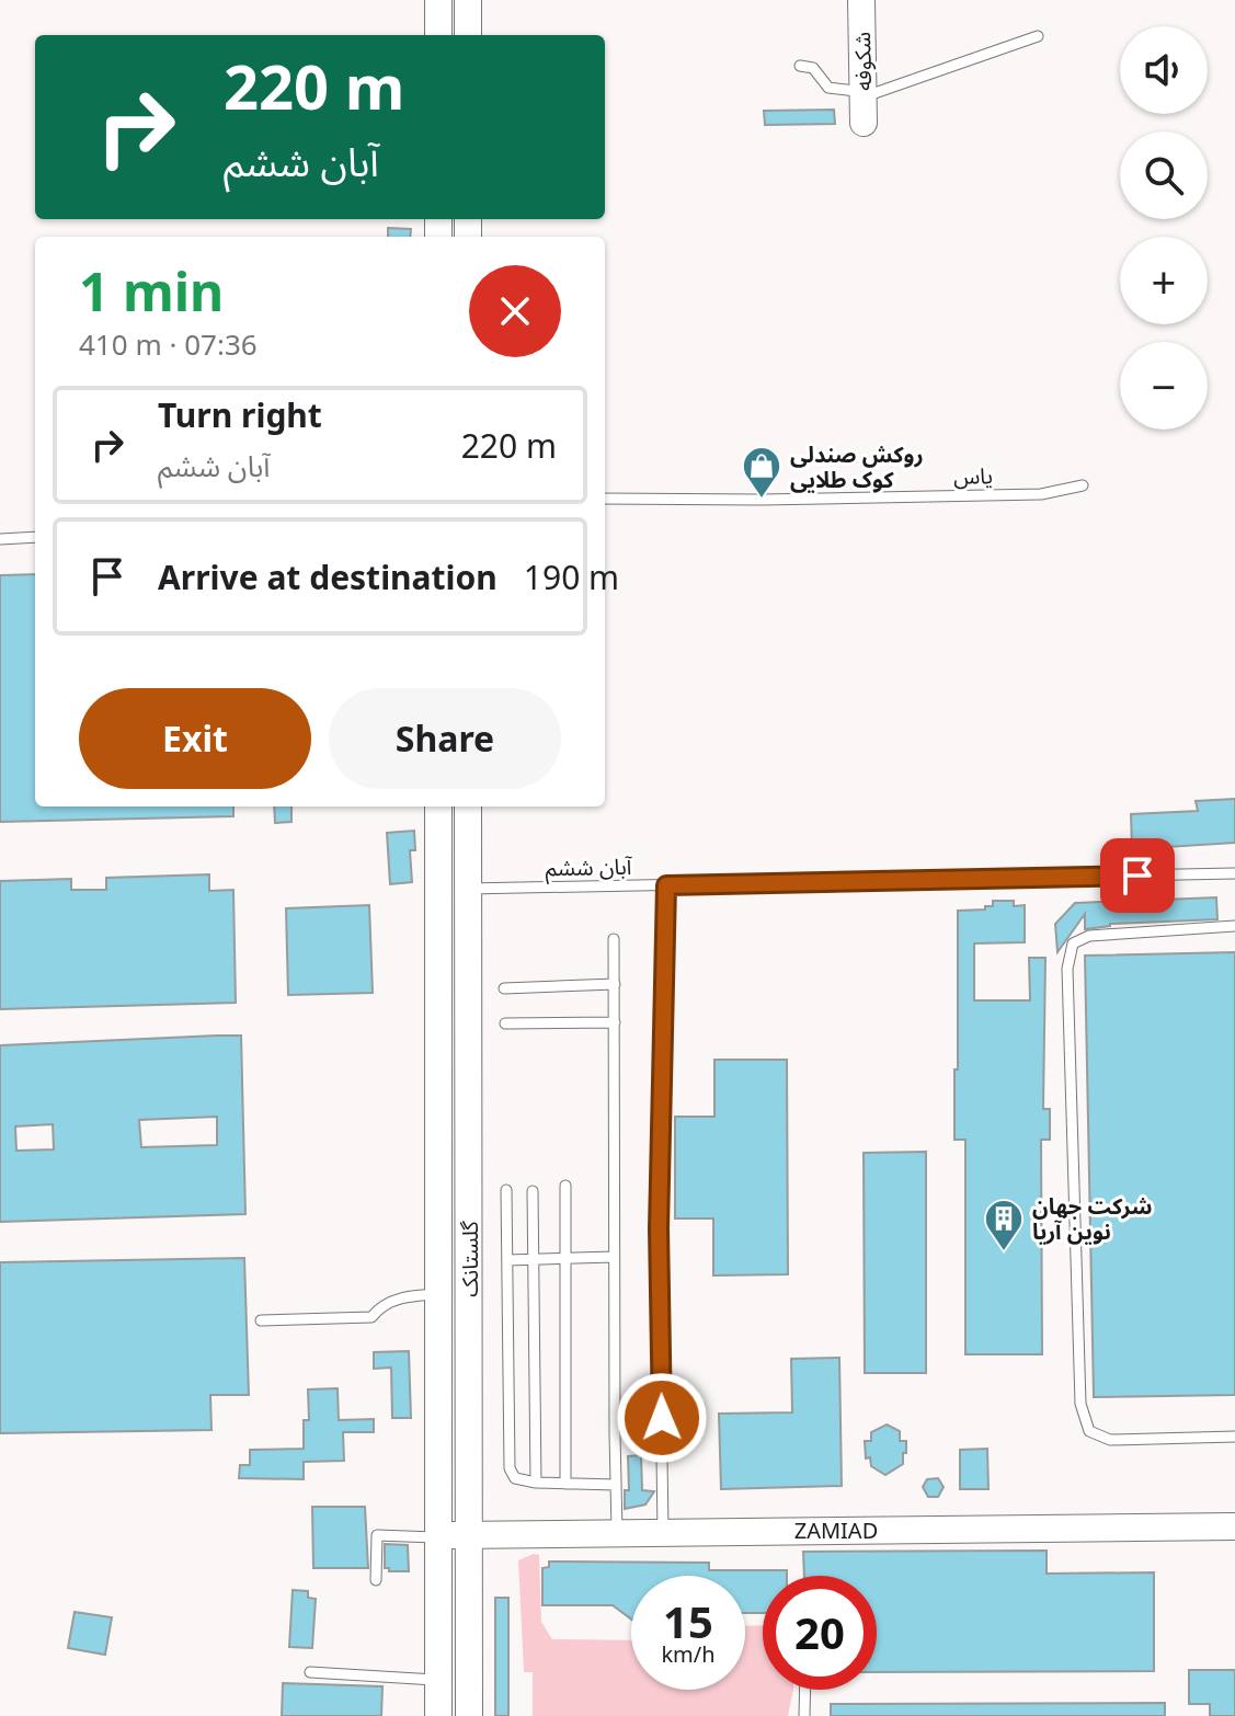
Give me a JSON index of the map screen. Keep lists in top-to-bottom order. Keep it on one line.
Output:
{"streets":{"street":["شکوفه","گلستانک","ZAMIAD"],"lane":["یاس","آبان ششم"]},"crossings":[["آبان ششم","گلستانک"],["گلستانک","ZAMIAD"]],"places":{"shop":["روکش صندلی کوک طلایی"],"building":["شرکت جهان نوین آریا"]},"page":{"map_buttons":["+","−"],"turn":["220 m","آبان ششم"],"heading":["1 min","410 m · 07:36"],"list":[{"name":"Turn right","note":"آبان ششم","value":"220 m"},{"name":"Arrive at destination","value":"190 m"}],"buttons":["Exit","Share"],"speed":"15 km/h","limit":"20"}}
